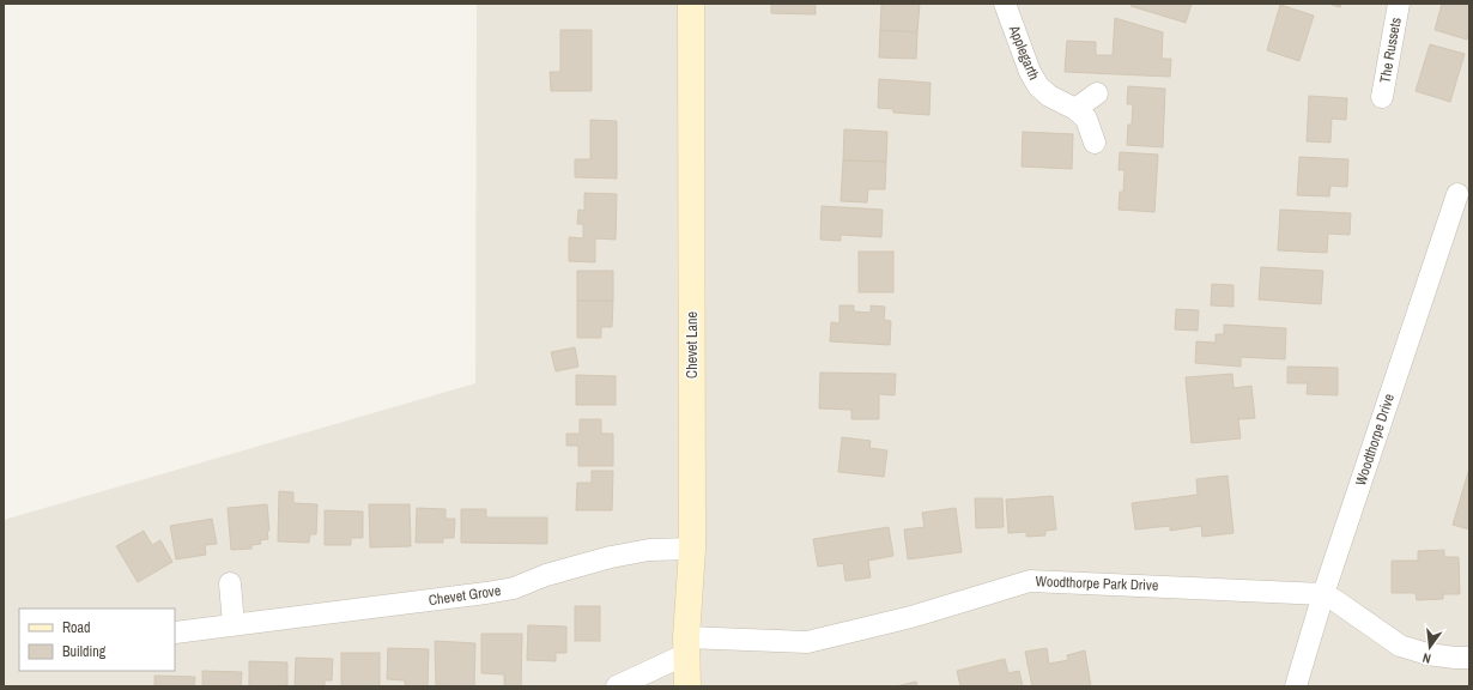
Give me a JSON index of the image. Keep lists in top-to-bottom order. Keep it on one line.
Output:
{"streets":{"main road":["Chevet Lane"],"street":["The Russets","Applegarth","Woodthorpe Drive","Woodthorpe Park Drive","Chevet Grove"]},"crossings":[["Chevet Lane","Woodthorpe Park Drive"],["Chevet Lane","Chevet Grove"],["Woodthorpe Drive","Woodthorpe Park Drive"]],"legend":["Road","Building"],"north":"bottom"}
